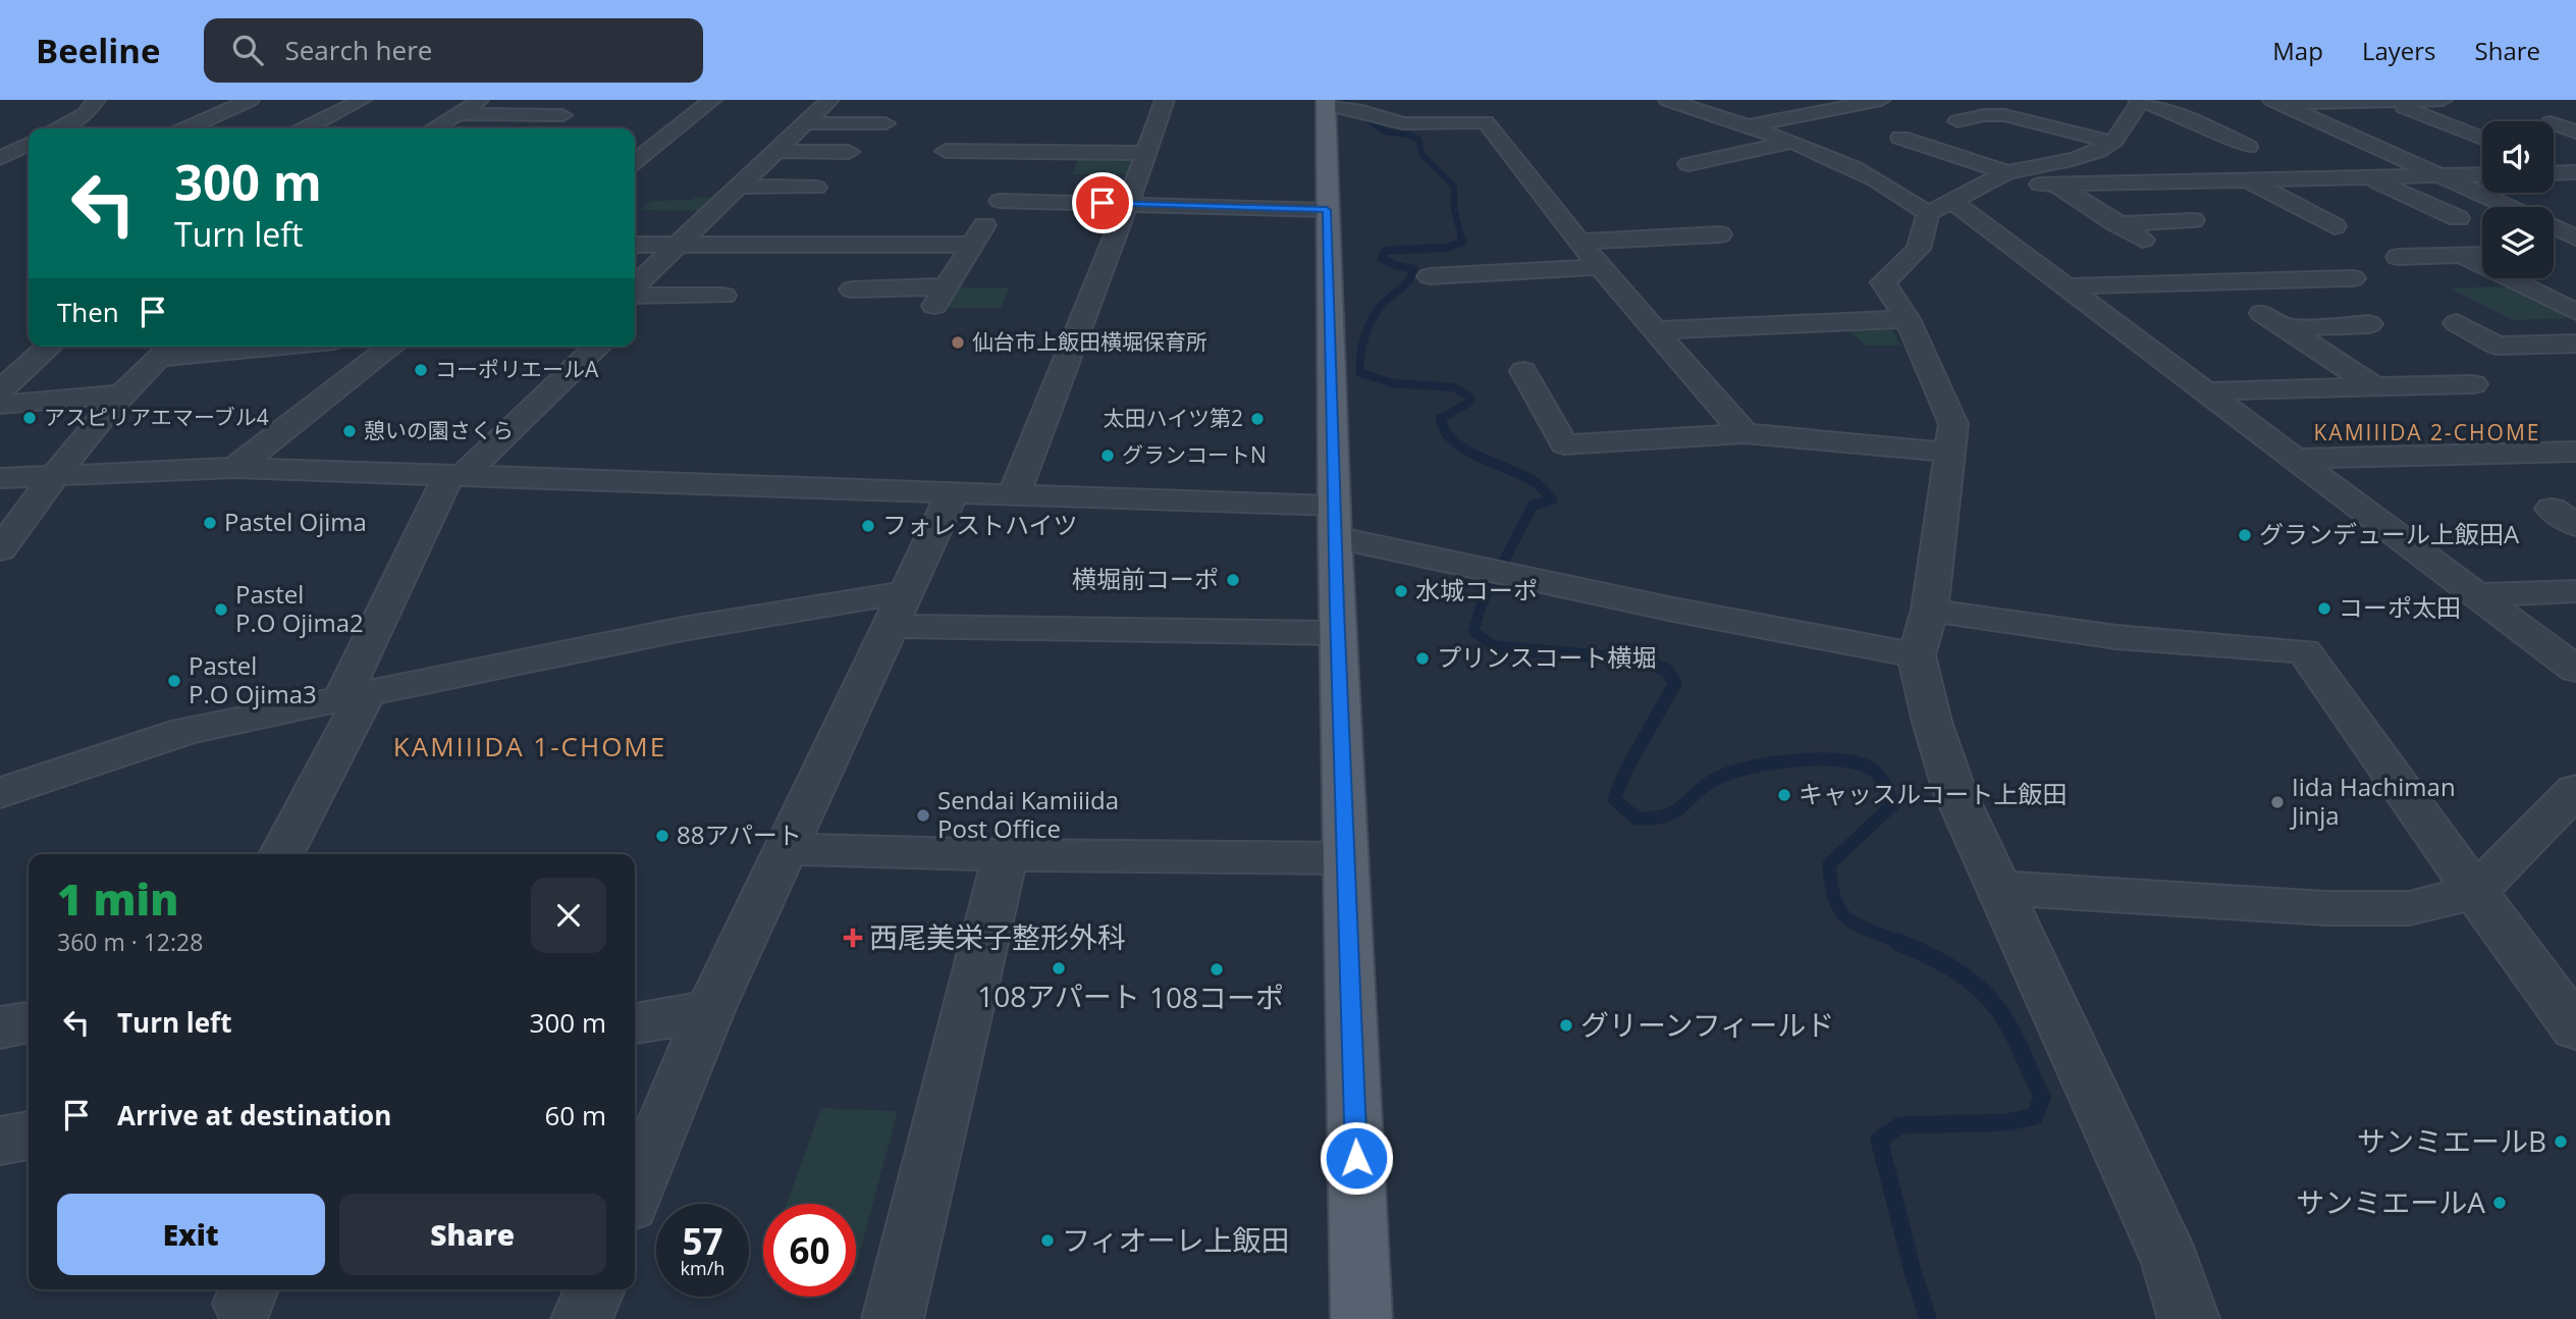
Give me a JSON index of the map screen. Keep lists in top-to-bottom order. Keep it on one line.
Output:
{"districts":["KAMIIIDA 2-CHOME","KAMIIIDA 1-CHOME"],"places":{"other":["仙台市上飯田横堀保育所","コーポリエールA","アスピリアエマーブル4","太田ハイツ第2","憩いの園さくら","グランコートN","Pastel Ojima","フォレストハイツ","グランデュール上飯田A","横堀前コーポ","水城コーポ","コーポ太田","Pastel P.O Ojima2","プリンスコート横堀","Pastel P.O Ojima3","キャッスルコート上飯田","Iida Hachiman Jinja","Sendai Kamiiida Post Office","88アパート","108アパート","108コーポ","グリーンフィールド","サンミエールB","サンミエールA","フィオーレ上飯田"],"health":["西尾美栄子整形外科"]},"page":{"header":"Beeline","search":"Search here","nav":["Map","Layers","Share"],"turn":["300 m","Turn left"],"then":"Then","heading":["1 min","360 m · 12:28"],"list":[{"name":"Turn left","value":"300 m"},{"name":"Arrive at destination","value":"60 m"}],"buttons":["Exit","Share"],"speed":"57 km/h","limit":"60"}}
